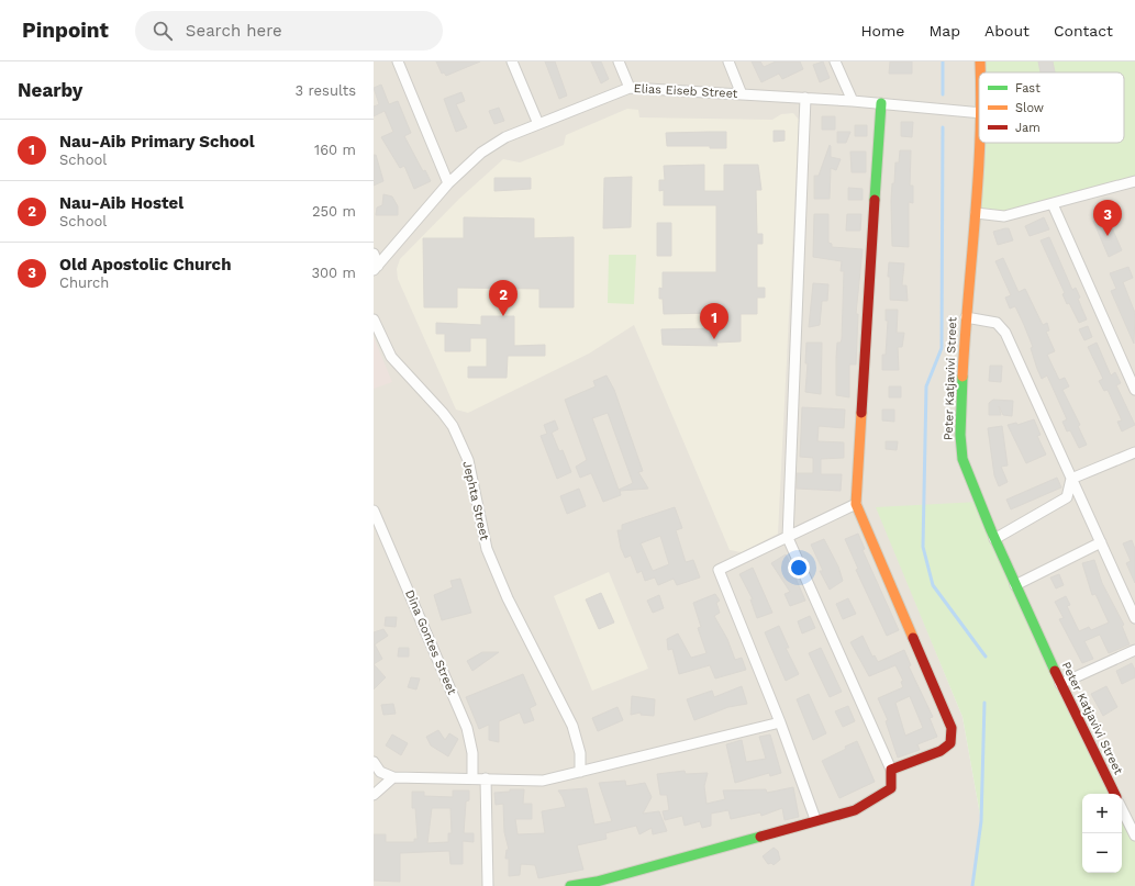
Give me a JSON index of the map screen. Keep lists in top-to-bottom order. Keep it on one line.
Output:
{"streets":{"street":["Elias Eiseb Street","Peter Katjavivi Street","Jephta Street","Dina Gontes Street"]},"legend":["Fast","Slow","Jam"],"page":{"header":"Pinpoint","search":"Search here","nav":["Home","Map","About","Contact"],"heading":["Nearby","3 results"],"list":[{"mark":"1","name":"Nau-Aib Primary School","note":"School","value":"160 m"},{"mark":"2","name":"Nau-Aib Hostel","note":"School","value":"250 m"},{"mark":"3","name":"Old Apostolic Church","note":"Church","value":"300 m"}],"pins":["3","2","1"],"map_buttons":["+","−"]}}
